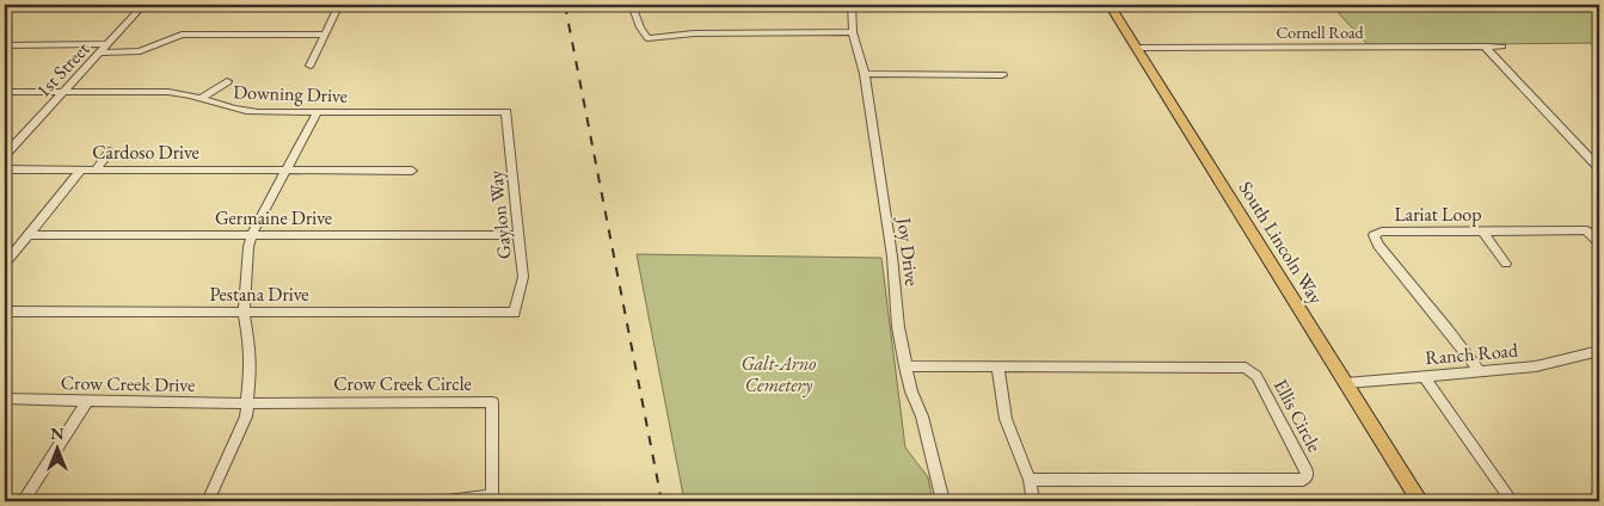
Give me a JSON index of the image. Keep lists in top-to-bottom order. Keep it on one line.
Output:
{"streets":{"main road":["South Lincoln Way"],"street":["Cornell Road","1st Street","Downing Drive","Cardoso Drive","Lariat Loop","Gaylon Way","Germaine Drive","Joy Drive","Pestana Drive","Ranch Road","Crow Creek Drive","Crow Creek Circle","Ellis Circle"]},"crossings":[["Cornell Road","South Lincoln Way"],["1st Street","Downing Drive"],["Downing Drive","Gaylon Way"],["Lariat Loop","Ranch Road"],["Gaylon Way","Germaine Drive"],["Gaylon Way","Pestana Drive"],["South Lincoln Way","Ranch Road"],["Joy Drive","Ellis Circle"],["Crow Creek Drive","Crow Creek Circle"]],"parks":["Galt-Arno Cemetery"],"north":"top"}
